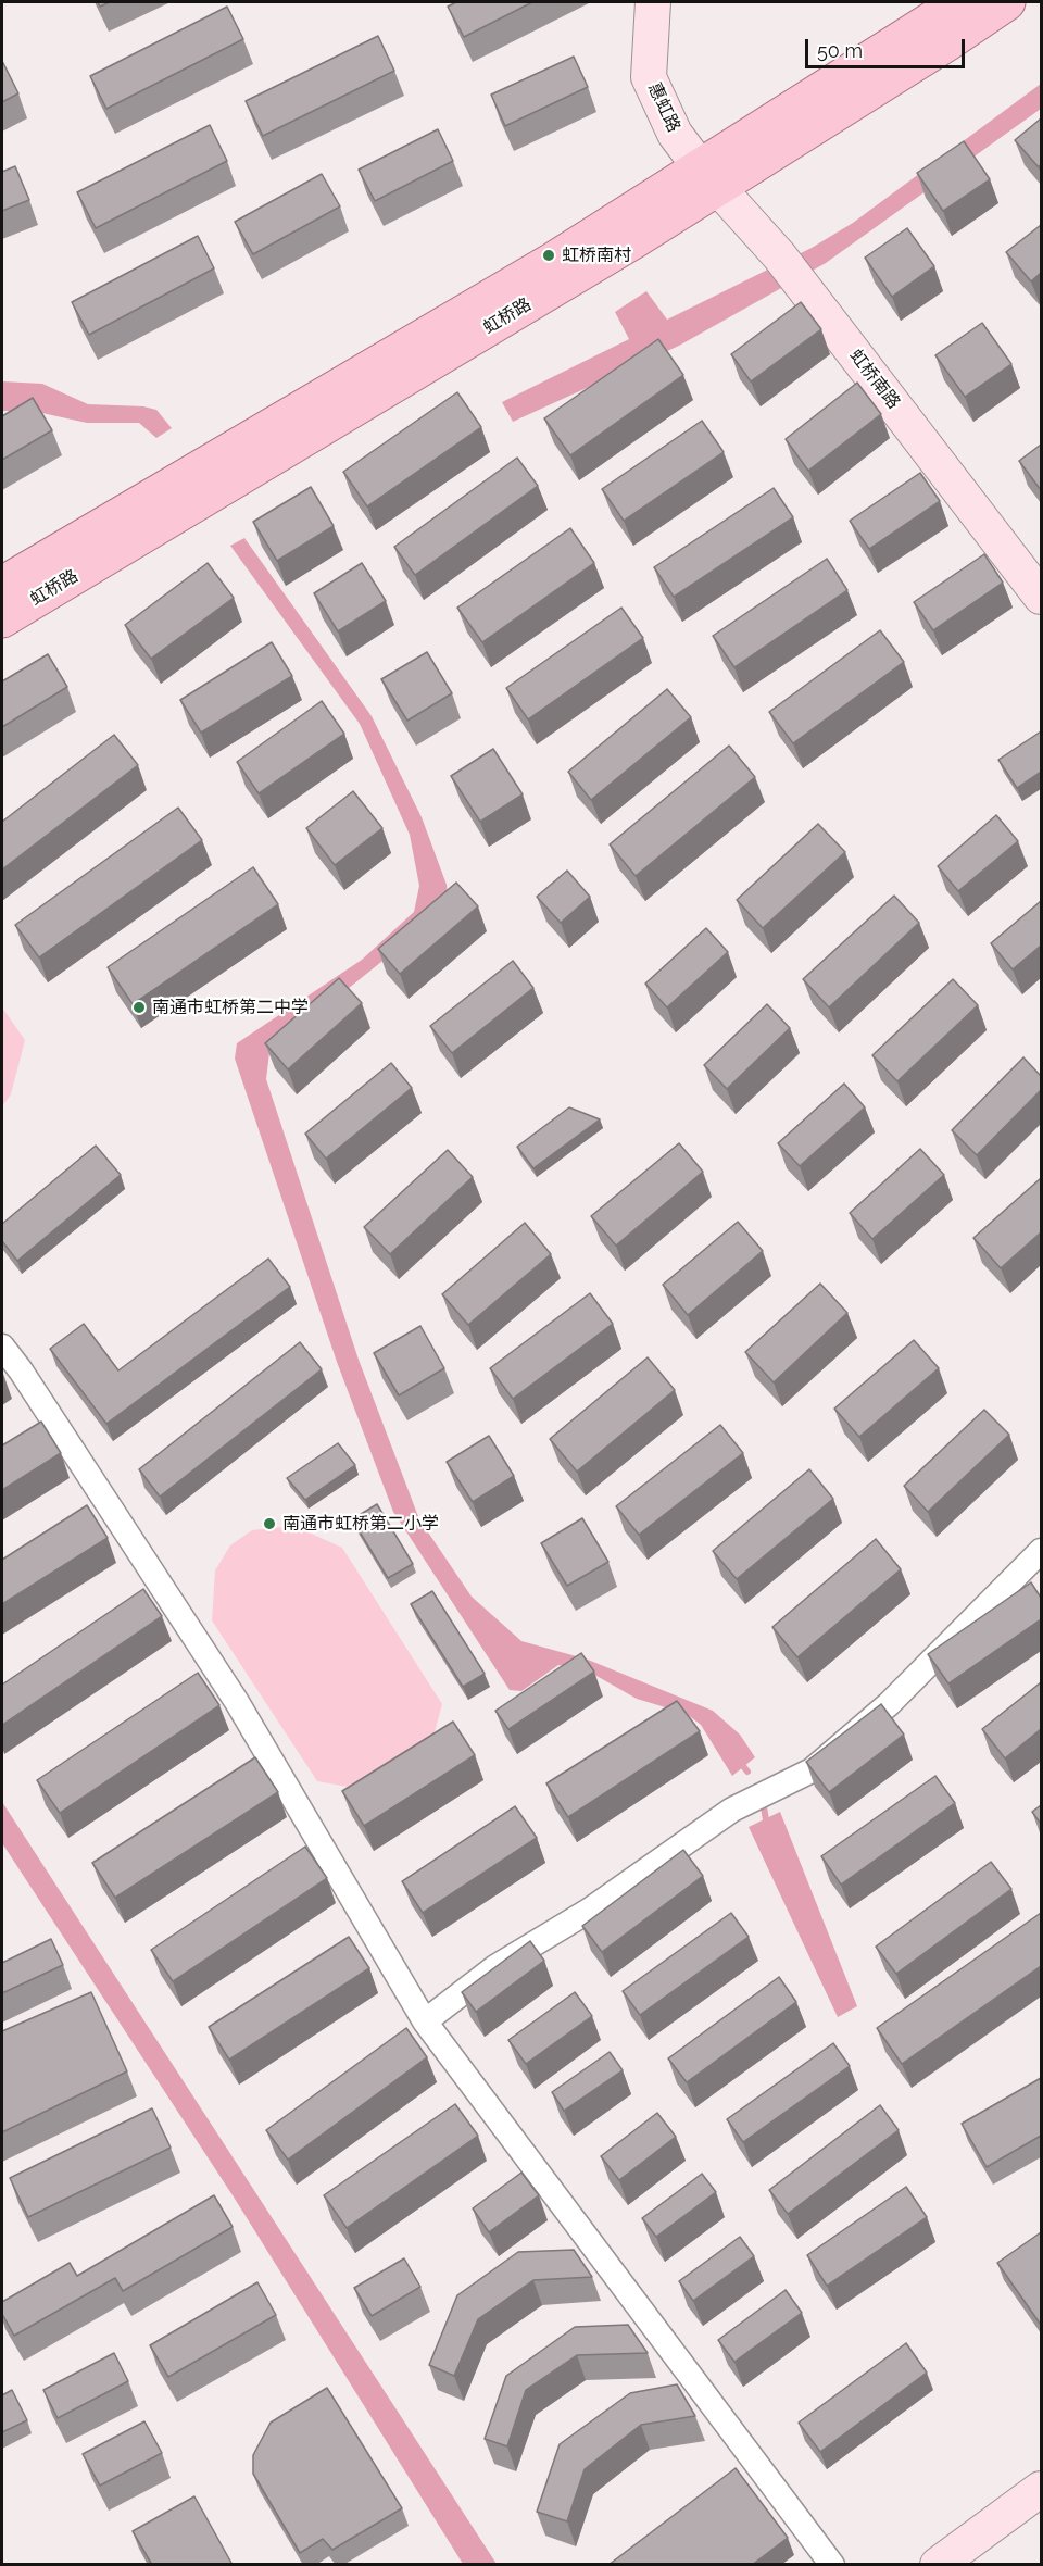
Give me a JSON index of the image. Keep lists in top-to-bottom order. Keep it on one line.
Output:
{"streets":{"main road":["虹桥路"],"street":["惠虹路","虹桥南路"]},"crossings":[["惠虹路","虹桥路"],["惠虹路","虹桥南路"],["虹桥路","虹桥南路"]],"places":["虹桥南村","南通市虹桥第二中学","南通市虹桥第二小学"],"scale_bar":"50 m"}
